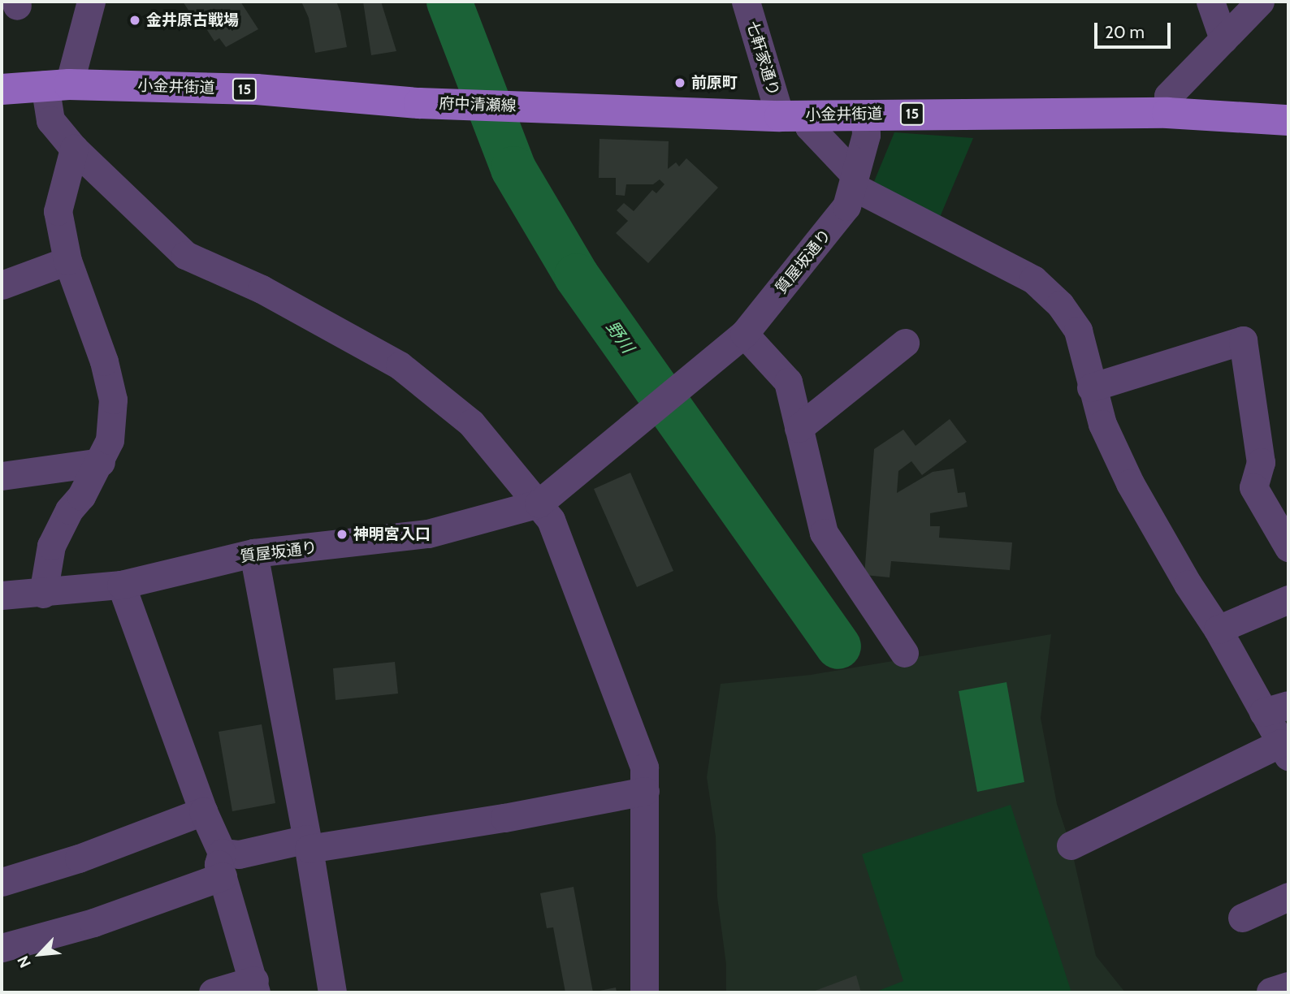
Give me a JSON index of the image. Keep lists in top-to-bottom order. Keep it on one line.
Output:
{"streets":{"main road":["小金井街道","15","府中清瀬線"],"street":["七軒家通り","質屋坂通り"]},"crossings":[["七軒家通り","小金井街道"],["七軒家通り","質屋坂通り"],["小金井街道","府中清瀬線"],["小金井街道","質屋坂通り"]],"water":["野川"],"places":["金井原古戦場","前原町","神明宮入口"],"scale_bar":"20 m","north":"bottom left"}
